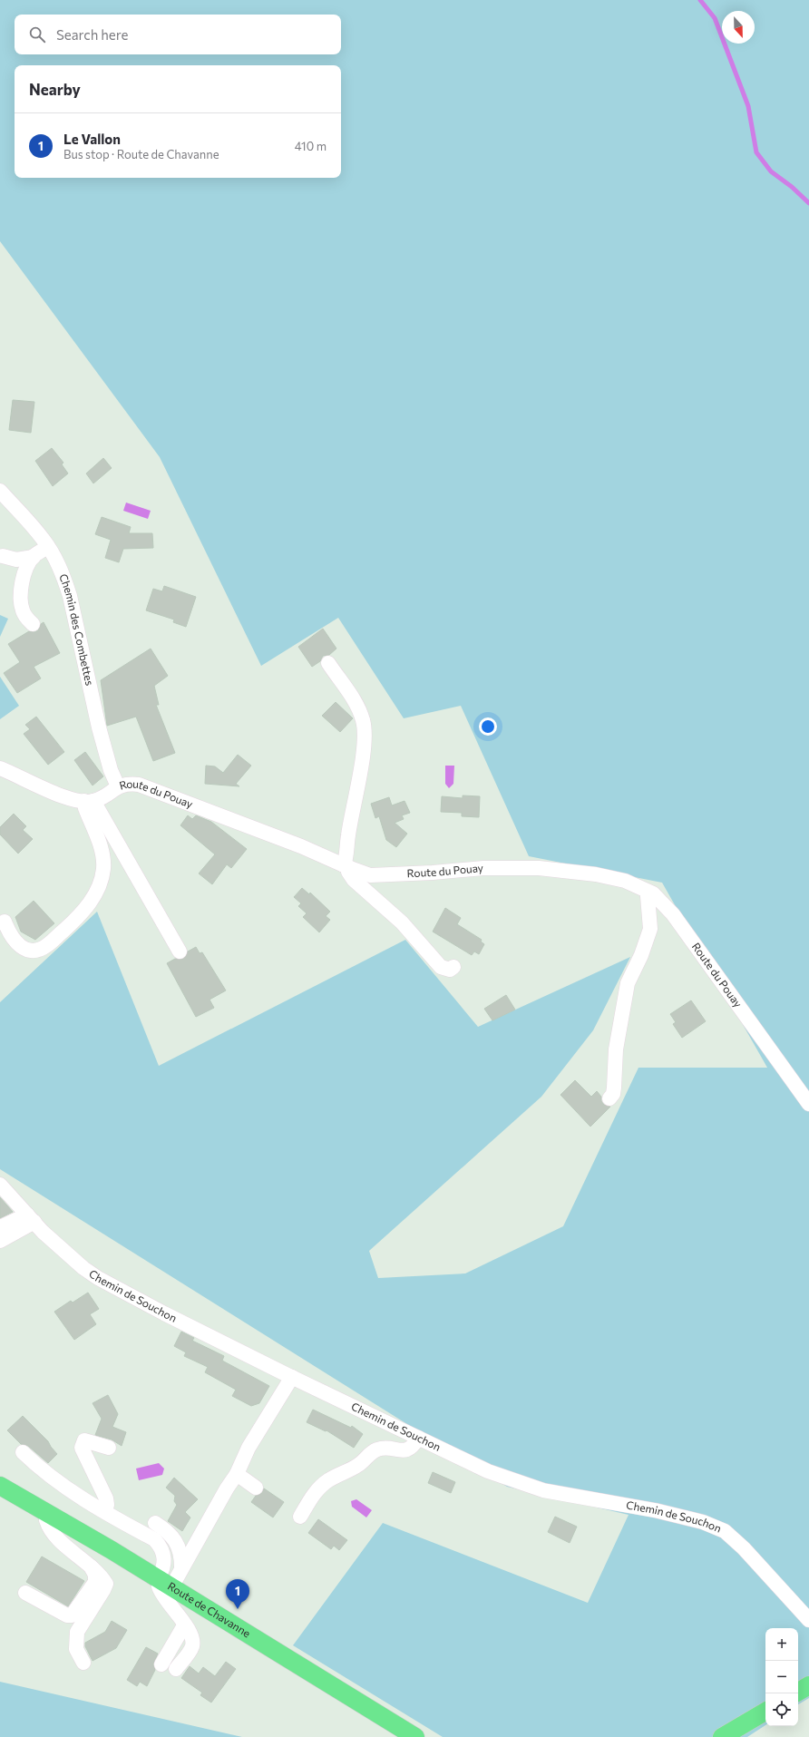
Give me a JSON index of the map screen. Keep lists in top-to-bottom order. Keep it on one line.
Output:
{"streets":{"main road":["Route de Chavanne"],"street":["Chemin des Combettes","Route du Pouay","Chemin de Souchon"]},"crossings":[["Chemin des Combettes","Route du Pouay"]],"north":"bottom","page":{"search":"Search here","heading":"Nearby","list":[{"mark":"1","name":"Le Vallon","note":"Bus stop · Route de Chavanne","value":"410 m"}],"pins":"1","map_buttons":["+","−"]}}
